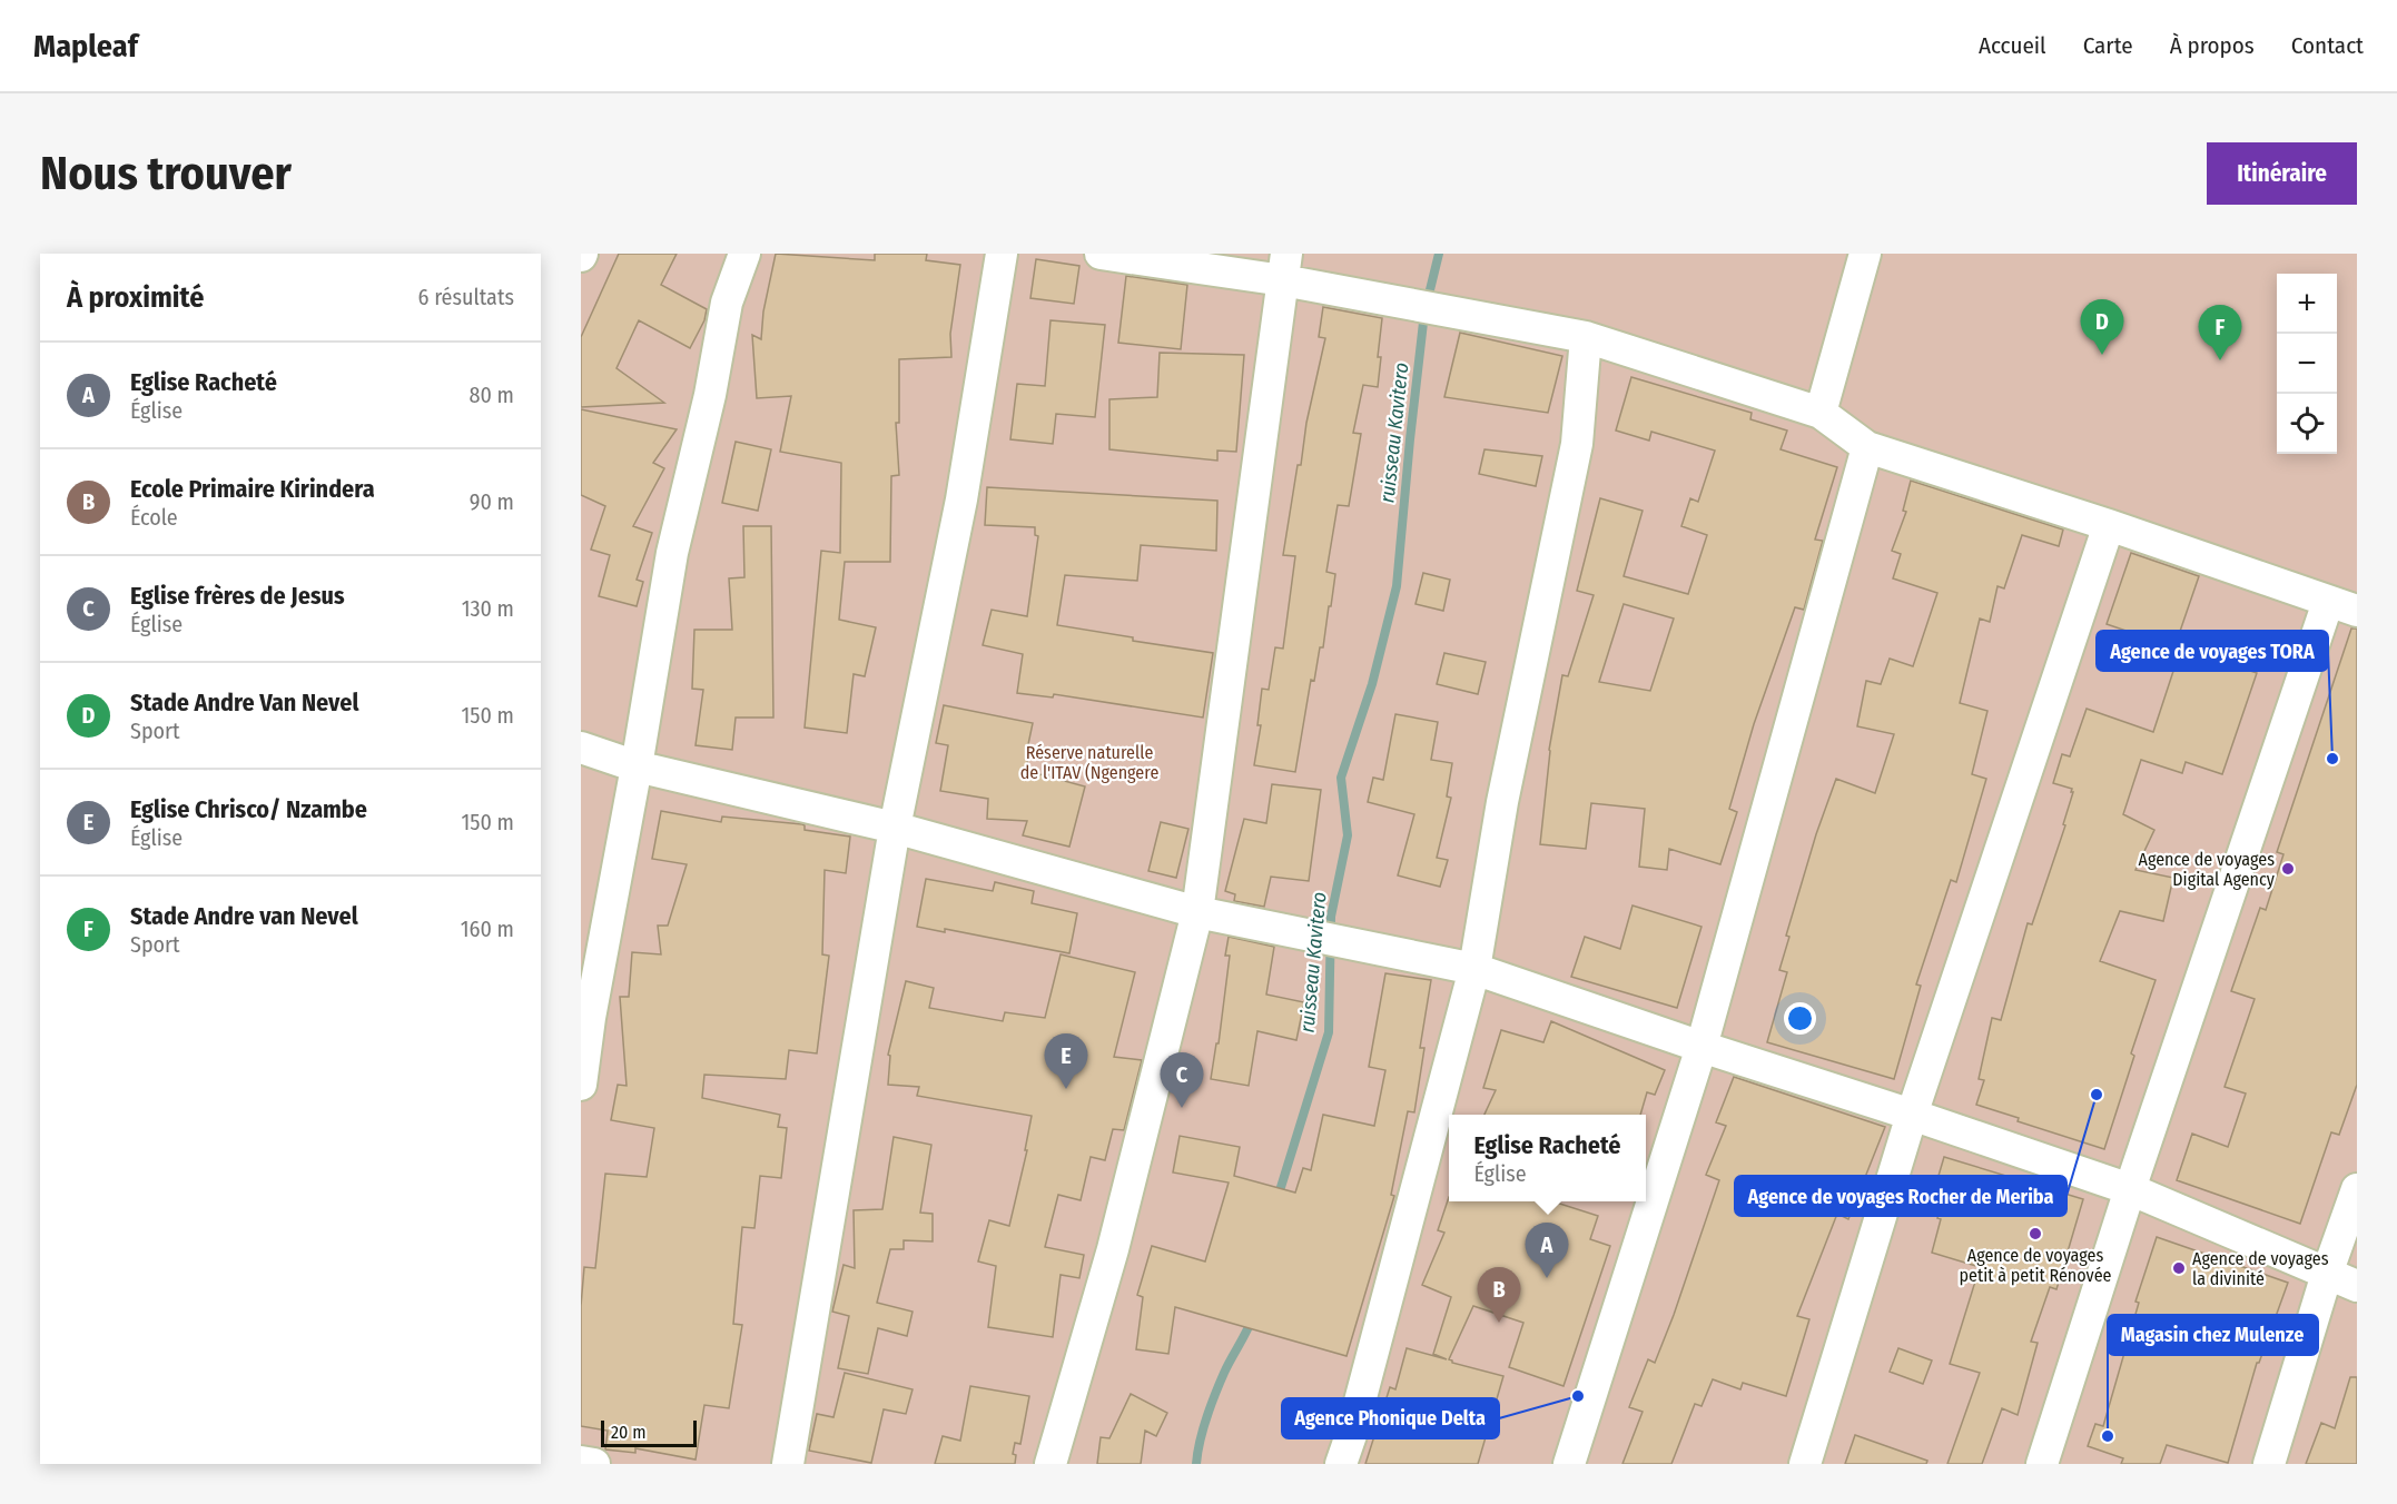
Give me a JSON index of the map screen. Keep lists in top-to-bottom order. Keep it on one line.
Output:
{"water":["ruisseau Kavitero"],"parks":["Réserve naturelle de l'ITAV (Ngengere"],"places":["Agence de voyages TORA","Agence de voyages Digital Agency","Agence de voyages Rocher de Meriba","Agence de voyages petit à petit Rénovée","Agence de voyages la divinité","Agence Phonique Delta","Magasin chez Mulenze"],"scale_bar":"20 m","page":{"header":"Mapleaf","nav":["Accueil","Carte","À propos","Contact"],"buttons":"Itinéraire","title":"Nous trouver","heading":["À proximité","6 résultats"],"map_buttons":["+","−"],"pins":["D","F","E","C","A","B"],"list":[{"mark":"A","name":"Eglise Racheté","note":"Église","value":"80 m"},{"mark":"B","name":"Ecole Primaire Kirindera","note":"École","value":"90 m"},{"mark":"C","name":"Eglise frères de Jesus","note":"Église","value":"130 m"},{"mark":"D","name":"Stade Andre Van Nevel","note":"Sport","value":"150 m"},{"mark":"E","name":"Eglise Chrisco/ Nzambe","note":"Église","value":"150 m"},{"mark":"F","name":"Stade Andre van Nevel","note":"Sport","value":"160 m"}],"popup":["Eglise Racheté","Église"],"scale":"20 m"}}
